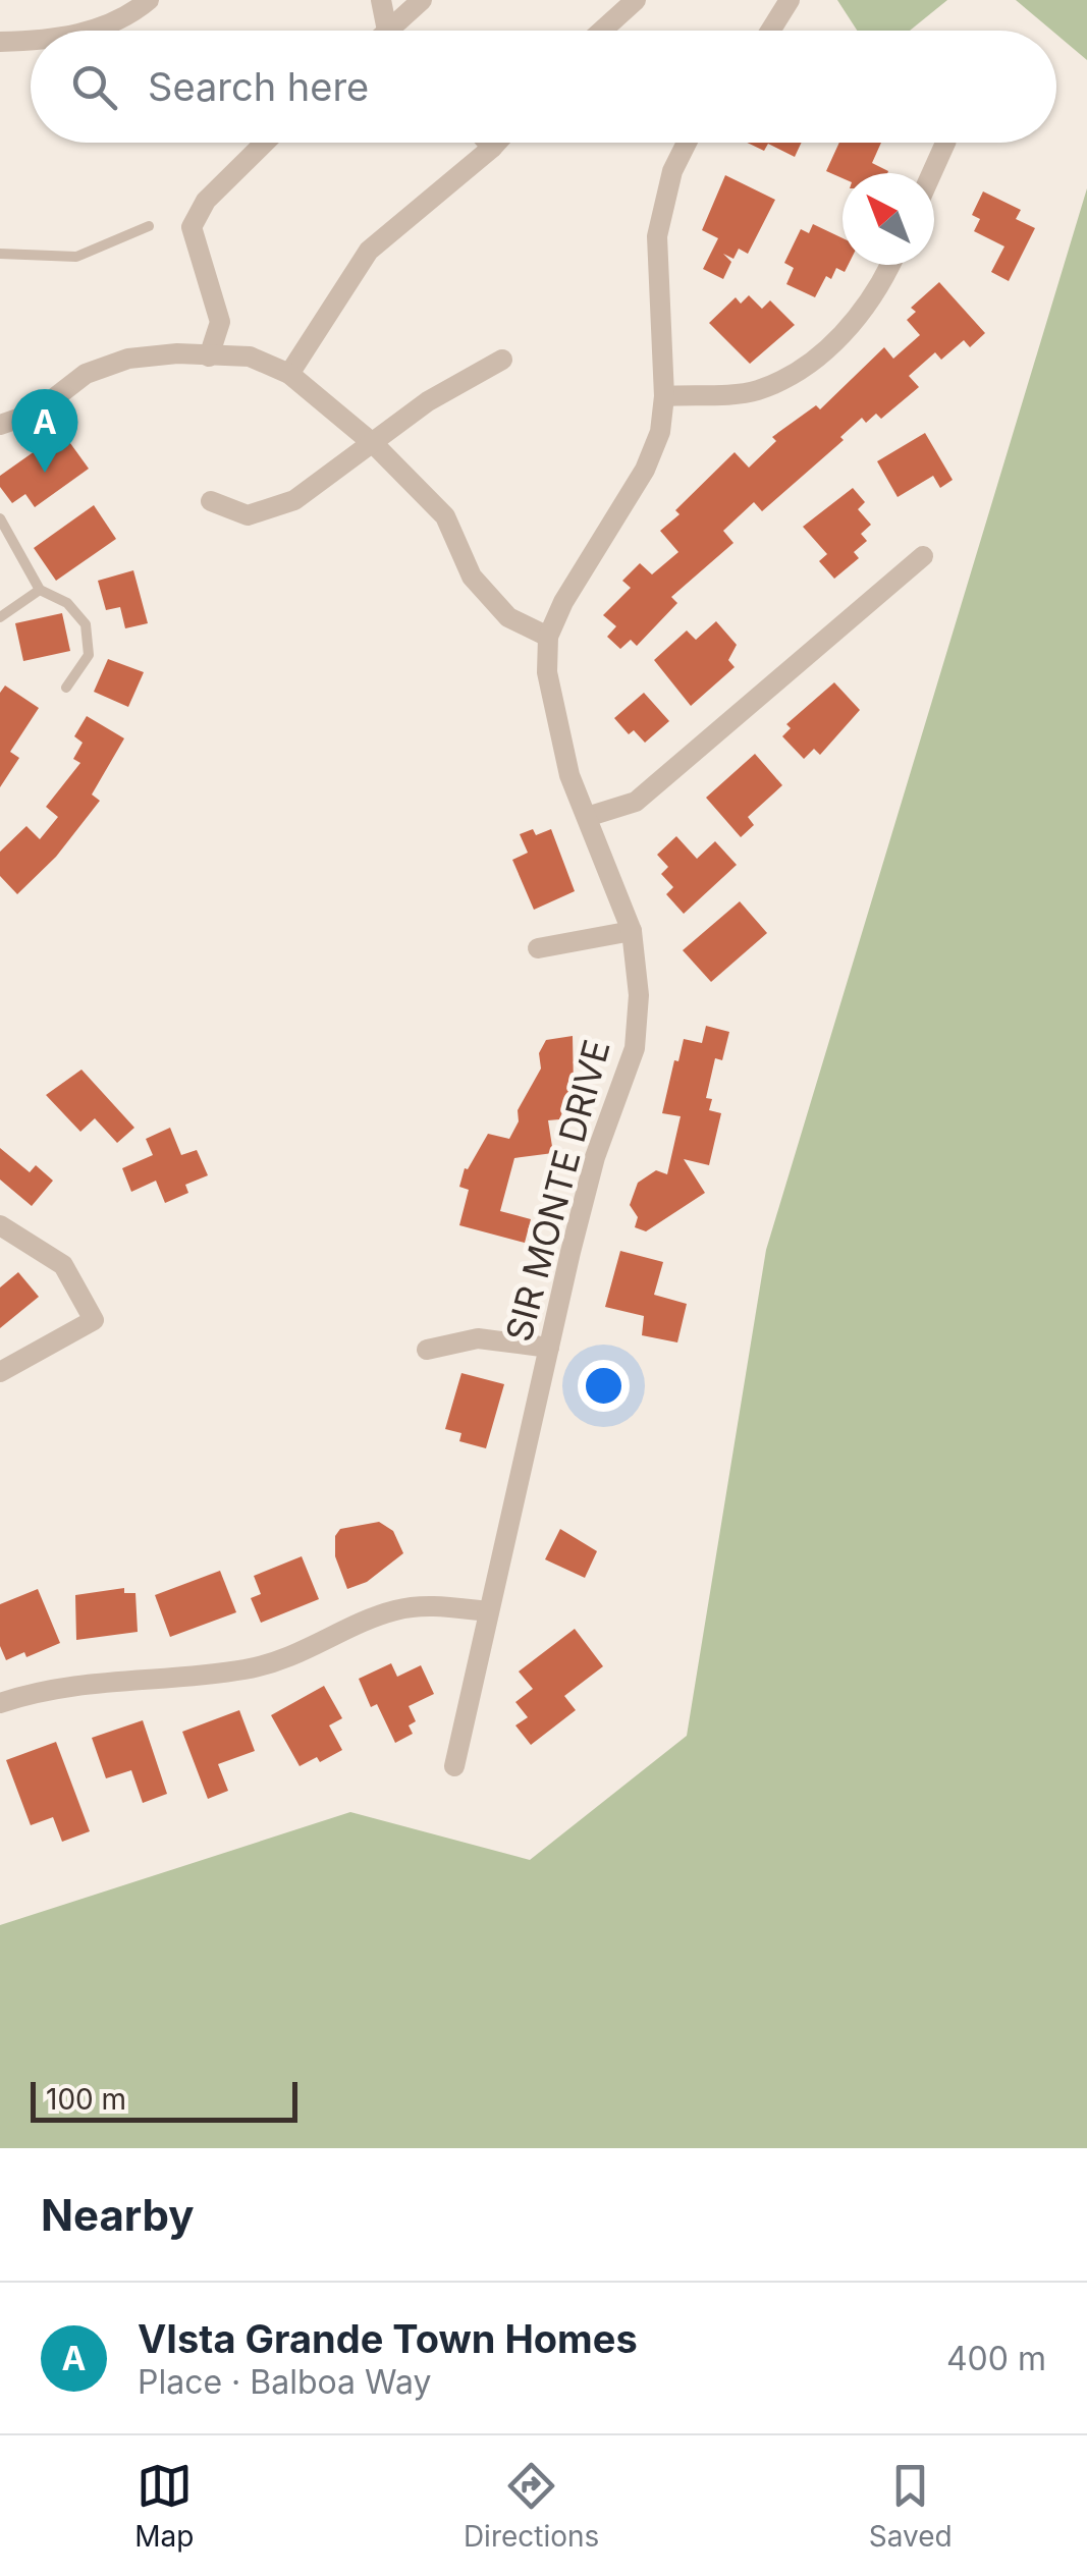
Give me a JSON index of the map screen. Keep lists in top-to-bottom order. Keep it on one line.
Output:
{"streets":{"street":["SIR MONTE DRIVE"]},"scale_bar":"100 m","north":"top left","page":{"search":"Search here","pins":"A","scale":"100 m","heading":"Nearby","list":[{"mark":"A","name":"VIsta Grande Town Homes","note":"Place · Balboa Way","value":"400 m"}],"nav":["Map","Directions","Saved"]}}
